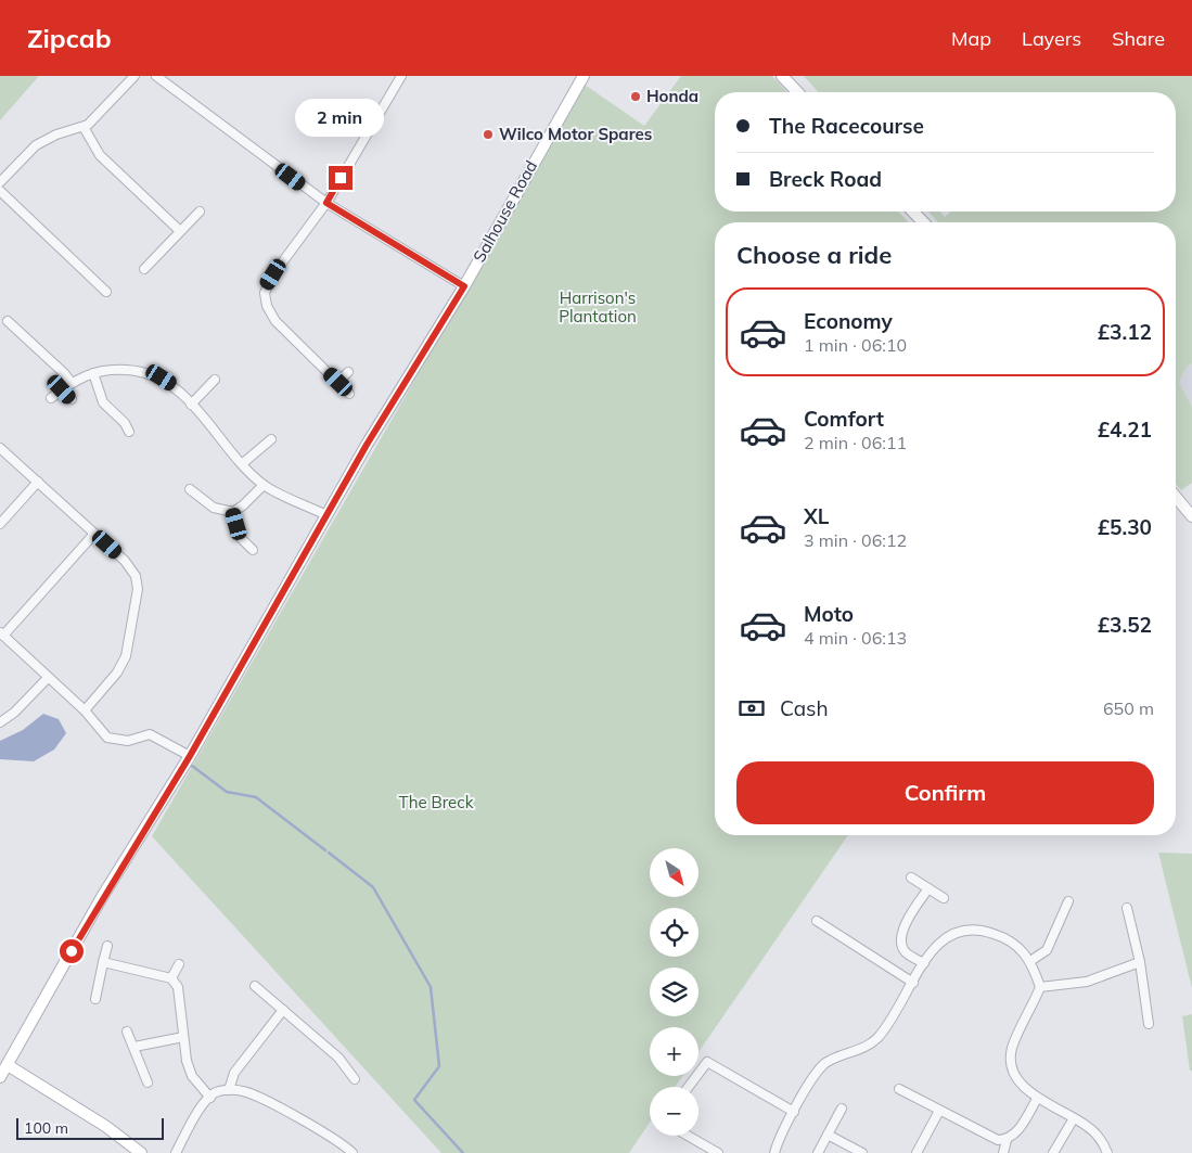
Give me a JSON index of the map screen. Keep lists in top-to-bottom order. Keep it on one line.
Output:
{"streets":{"street":["Salhouse Road"]},"parks":["Harrison's Plantation","The Breck"],"places":["Honda","Wilco Motor Spares"],"scale_bar":"100 m","north":"bottom right","page":{"header":"Zipcab","nav":["Map","Layers","Share"],"banner":["The Racecourse","Breck Road"],"bubble":"2 min","heading":"Choose a ride","list":[{"name":"Economy","note":"1 min · 06:10","value":"£3.12"},{"name":"Comfort","note":"2 min · 06:11","value":"£4.21"},{"name":"XL","note":"3 min · 06:12","value":"£5.30"},{"name":"Moto","note":"4 min · 06:13","value":"£3.52"}],"pay":["Cash","650 m"],"buttons":"Confirm","map_buttons":["+","−"],"scale":"100 m"}}
